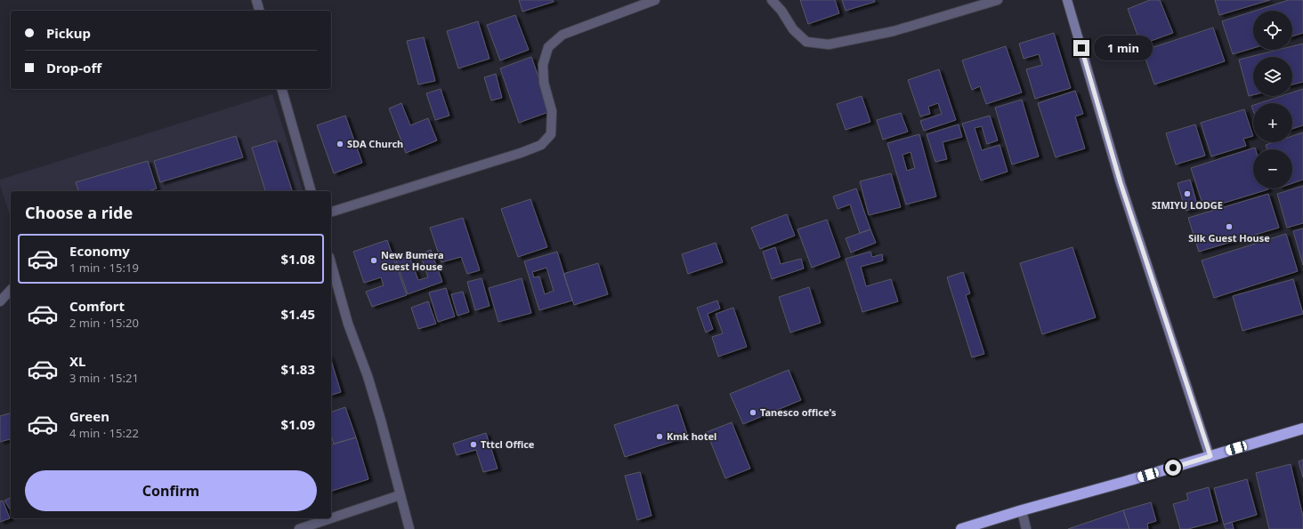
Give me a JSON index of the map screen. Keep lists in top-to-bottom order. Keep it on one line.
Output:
{"places":["SDA Church","SIMIYU LODGE","Silk Guest House","New Bumera Guest House","Tanesco office's","Kmk hotel","Tttcl Office"],"page":{"map_buttons":["+","−"],"banner":["Pickup","Drop-off"],"bubble":"1 min","heading":"Choose a ride","list":[{"name":"Economy","note":"1 min · 15:19","value":"$1.08"},{"name":"Comfort","note":"2 min · 15:20","value":"$1.45"},{"name":"XL","note":"3 min · 15:21","value":"$1.83"},{"name":"Green","note":"4 min · 15:22","value":"$1.09"}],"buttons":"Confirm"}}
